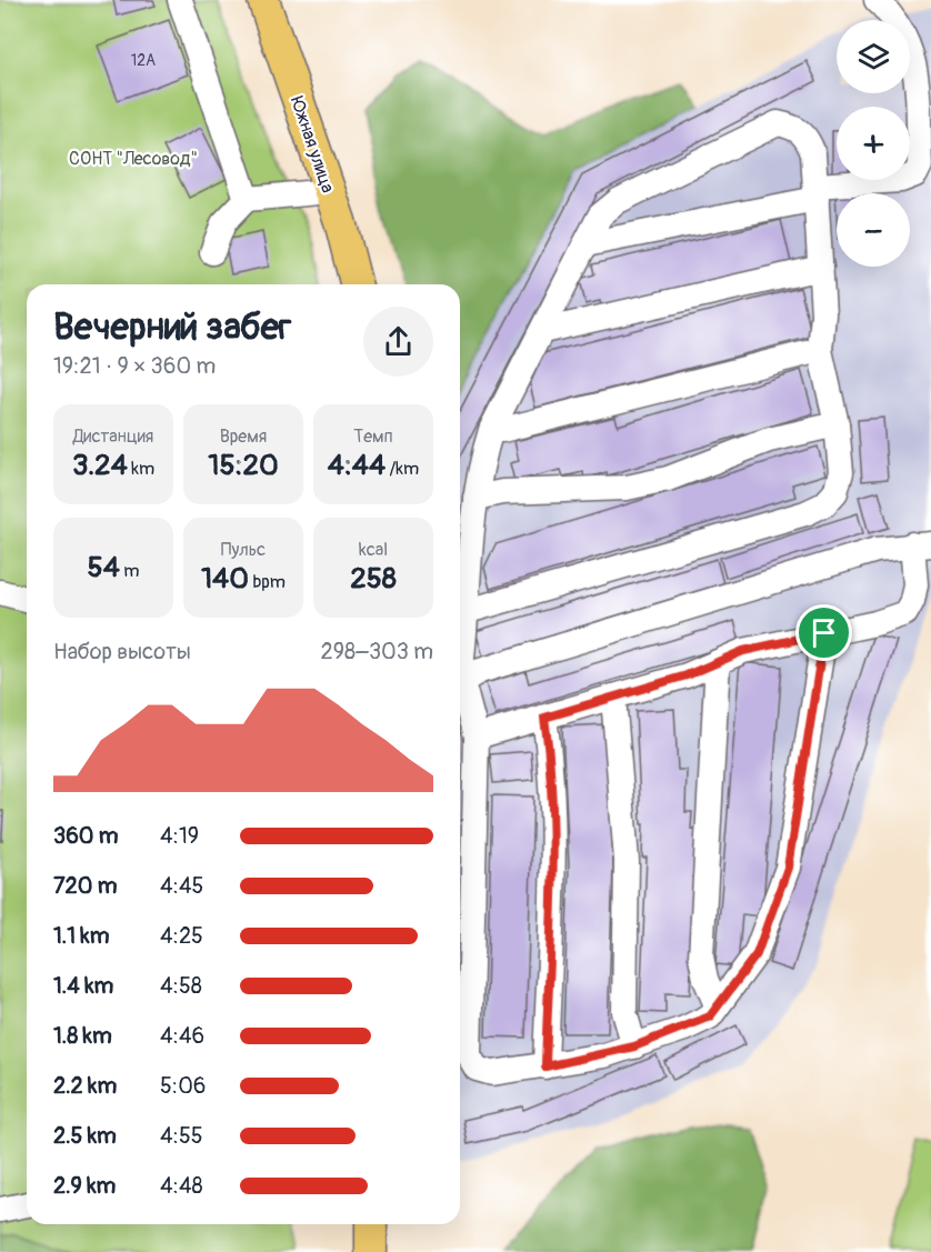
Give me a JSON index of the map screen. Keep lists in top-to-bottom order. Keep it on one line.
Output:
{"streets":{"main road":["Южная улица"]},"parks":["СОНТ \"Лесовод\""],"house_numbers":["12А"],"page":{"map_buttons":["+","−"],"heading":["Вечерний забег","19:21 · 9 × 360 m"],"stats":[["Дистанция","3.24 km"],["Время","15:20"],["Темп","4:44 /km"],["54 m"],["Пульс","140 bpm"],["kcal","258"]],"chart":["Набор высоты","298–303 m"],"list":[{"name":"360 m","note":"4:19"},{"name":"720 m","note":"4:45"},{"name":"1.1 km","note":"4:25"},{"name":"1.4 km","note":"4:58"},{"name":"1.8 km","note":"4:46"},{"name":"2.2 km","note":"5:06"},{"name":"2.5 km","note":"4:55"},{"name":"2.9 km","note":"4:48"}]}}
